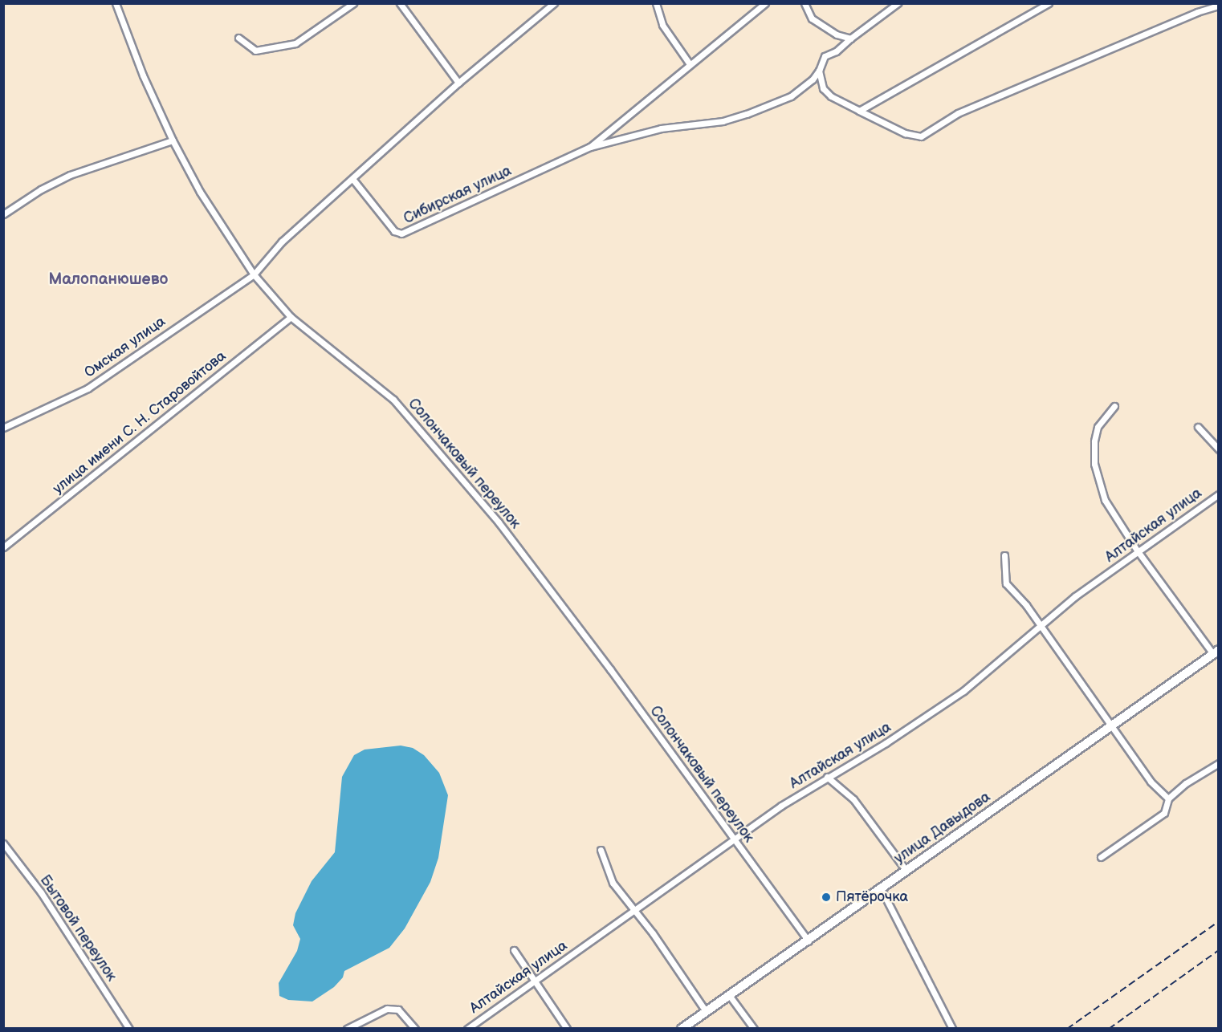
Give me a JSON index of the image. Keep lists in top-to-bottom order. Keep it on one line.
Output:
{"streets":{"main road":["улица Давыдова"],"street":["Сибирская улица","Омская улица","улица имени С. Н. Старовойтова","Солончаковый переулок","Алтайская улица","Бытовой переулок"]},"crossings":[["Омская улица","Солончаковый переулок"],["улица имени С. Н. Старовойтова","Солончаковый переулок"],["Солончаковый переулок","Алтайская улица"],["Солончаковый переулок","улица Давыдова"]],"districts":["Малопанюшево"],"places":["Пятёрочка"]}
